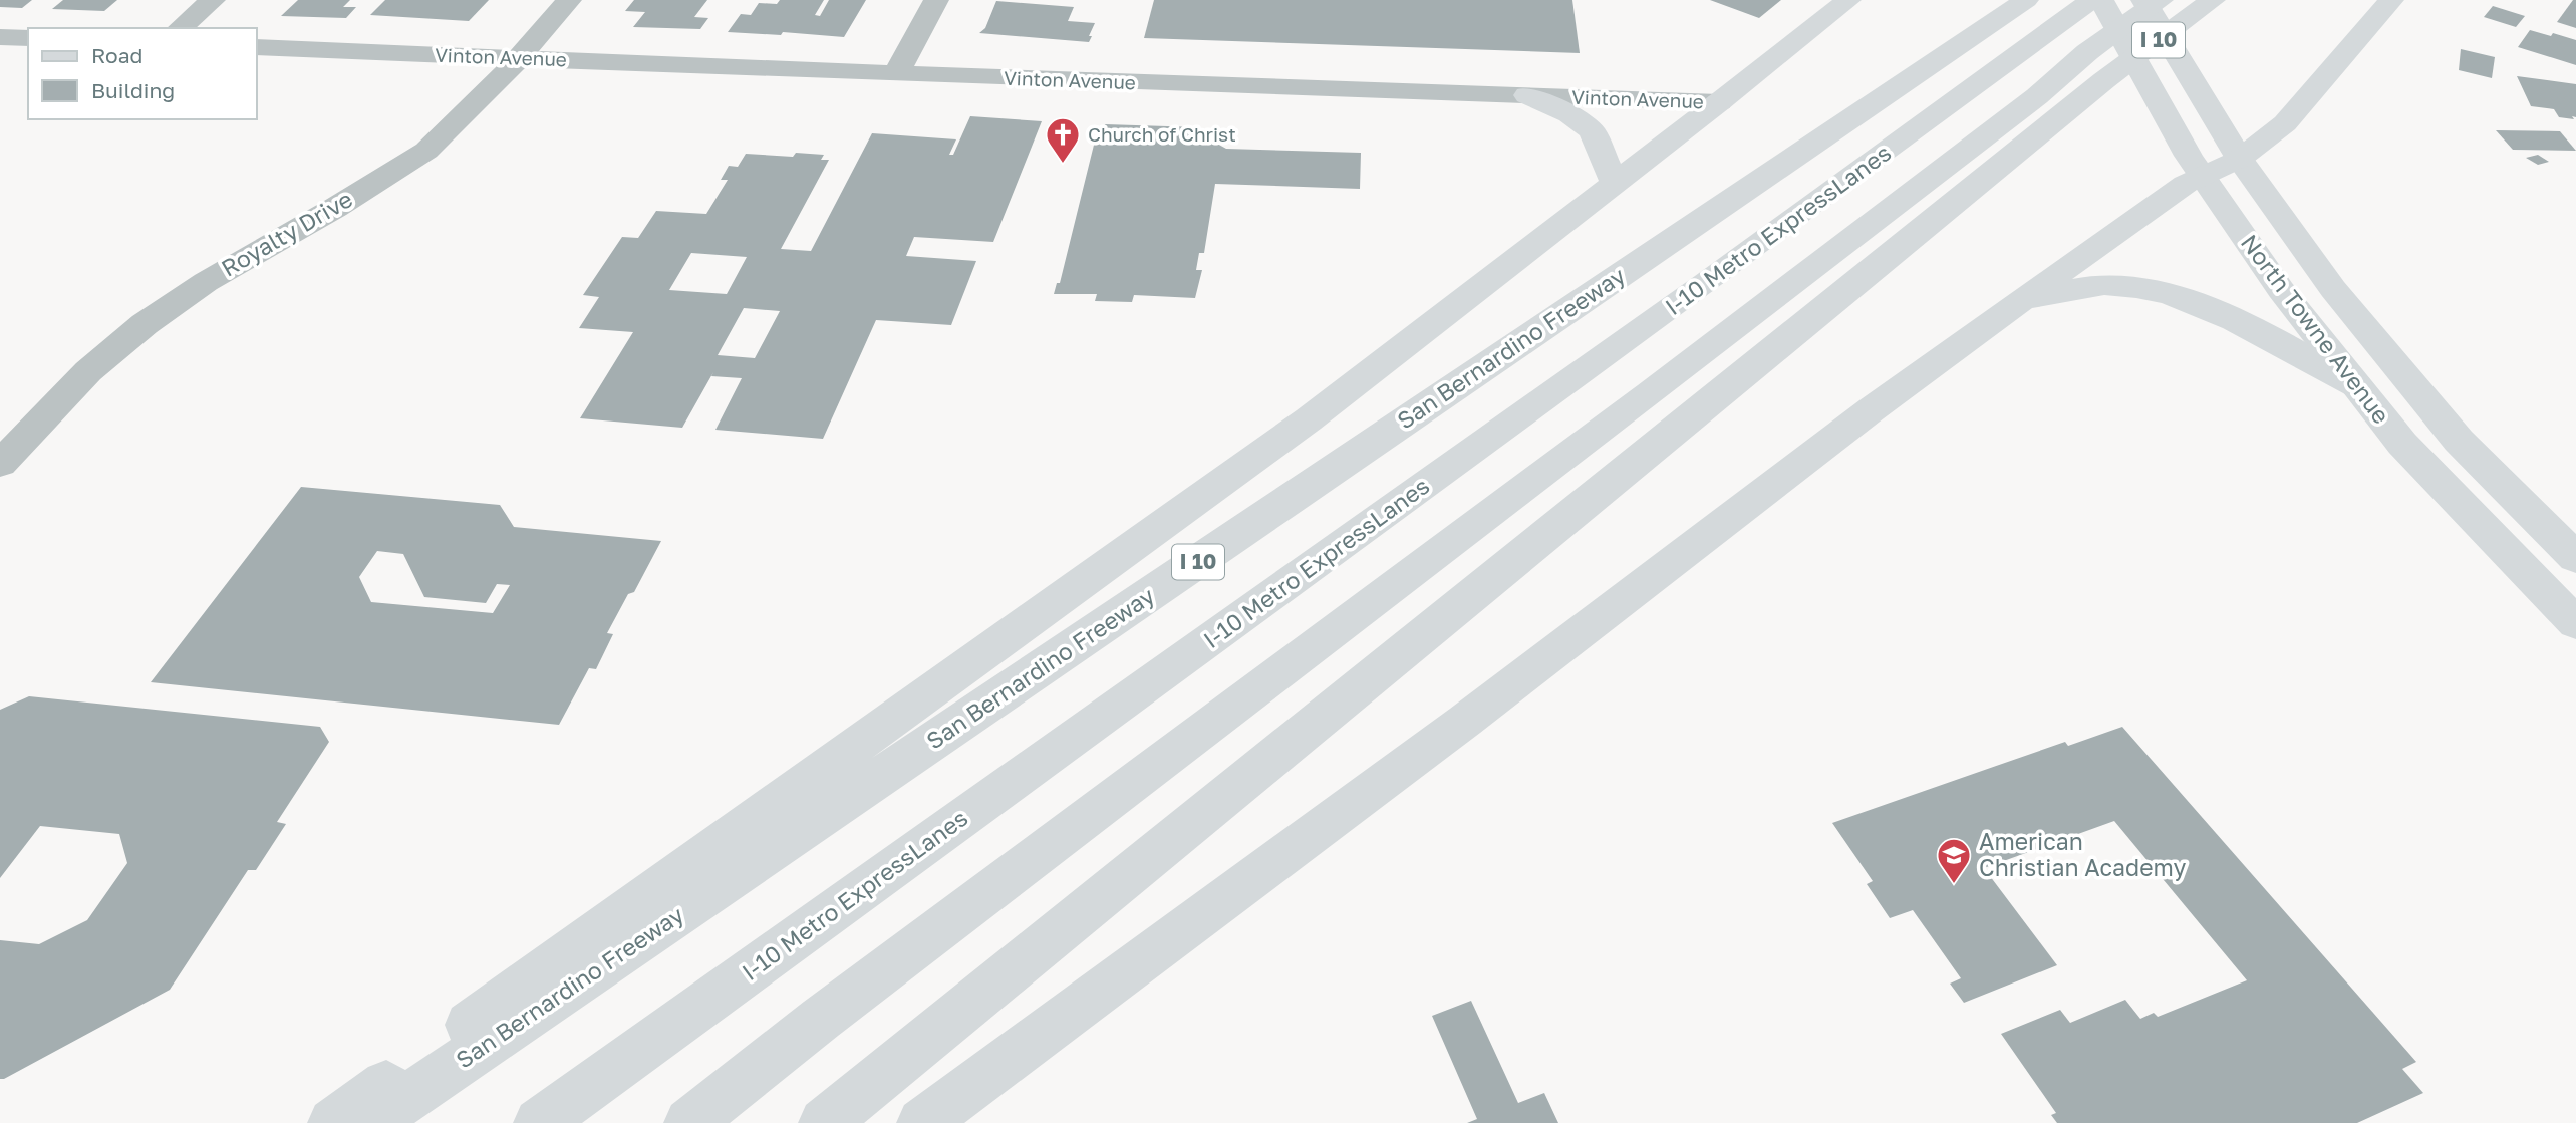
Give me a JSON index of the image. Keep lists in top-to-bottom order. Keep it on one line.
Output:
{"streets":{"main road":["I 10","Vinton Avenue","I-10 Metro ExpressLanes","North Towne Avenue","San Bernardino Freeway"],"street":["Royalty Drive"]},"crossings":[["I 10","I-10 Metro ExpressLanes"],["Vinton Avenue","Royalty Drive"],["I-10 Metro ExpressLanes","North Towne Avenue"]],"places":{"church":["Church of Christ"],"school or university":["American Christian Academy"]},"legend":["Road","Building"]}
